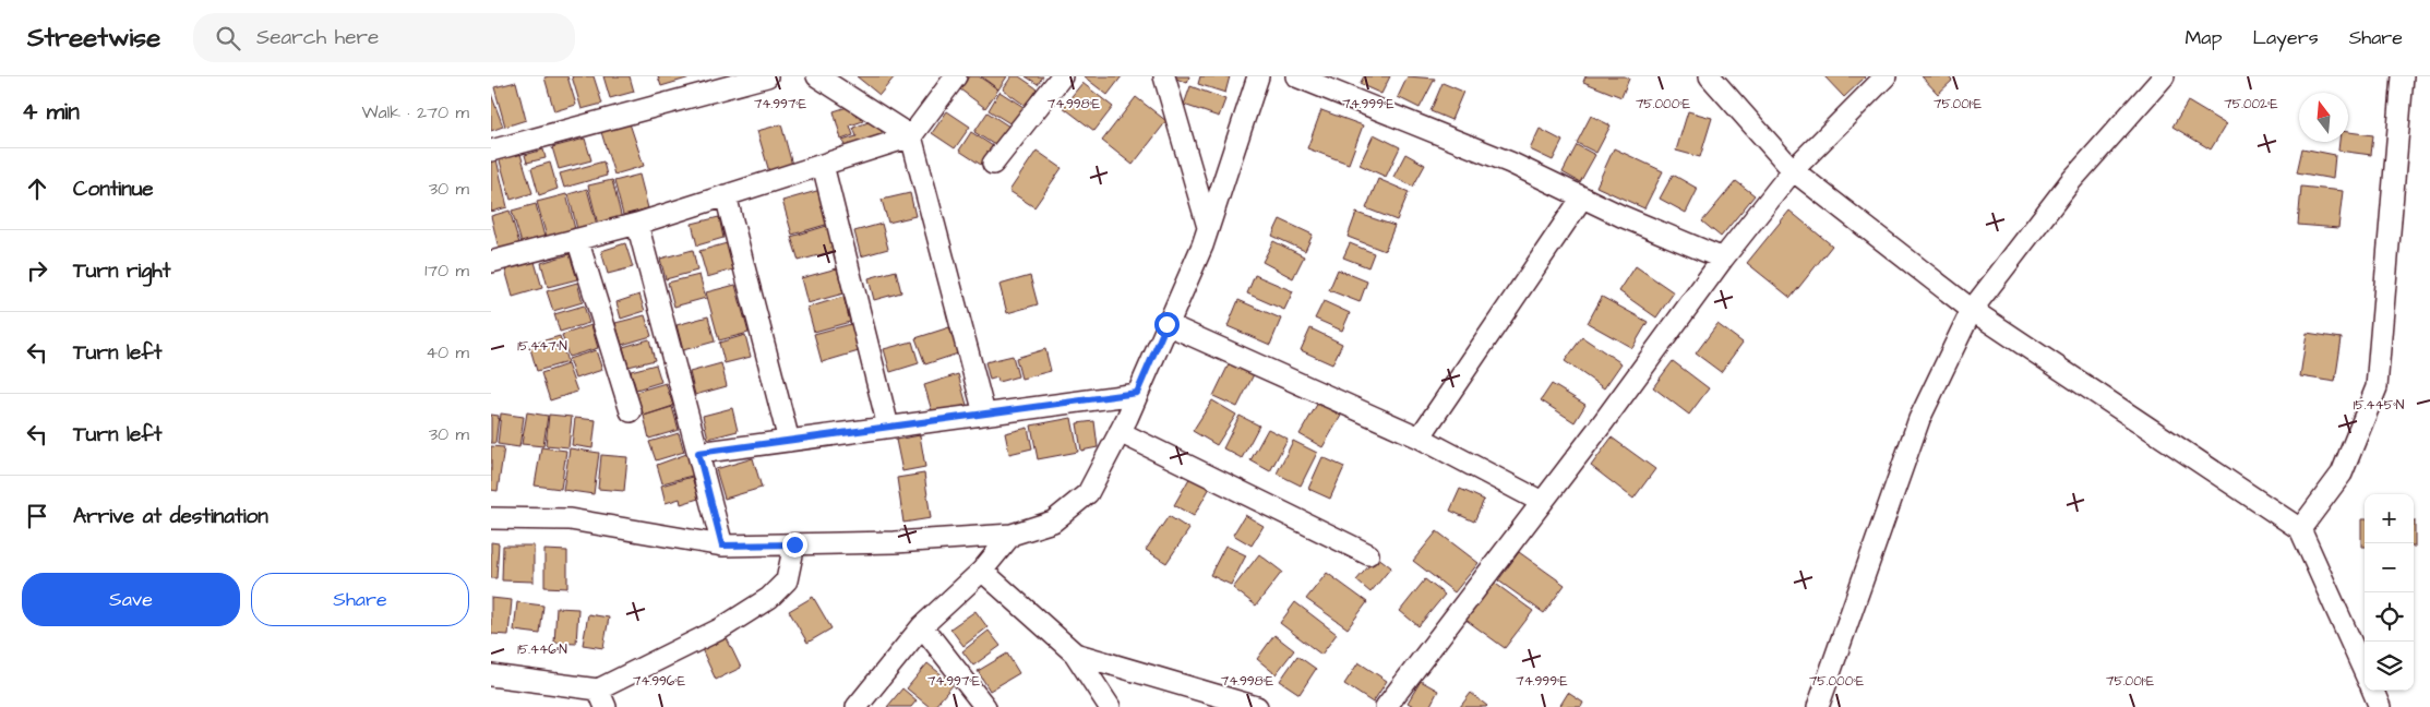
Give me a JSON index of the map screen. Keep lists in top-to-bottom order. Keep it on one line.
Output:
{"north":"top","page":{"header":"Streetwise","search":"Search here","nav":["Map","Layers","Share"],"heading":["4 min","Walk · 270 m"],"list":[["Continue","30 m"],["Turn right","170 m"],["Turn left","40 m"],["Turn left","30 m"],"Arrive at destination"],"map_buttons":["+","−"],"buttons":["Save","Share"]},"coordinates":["74.997°E","74.998°E","74.999°E","75.000°E","75.001°E","75.002°E","15.447°N","15.445°N","15.446°N","74.996°E"]}
